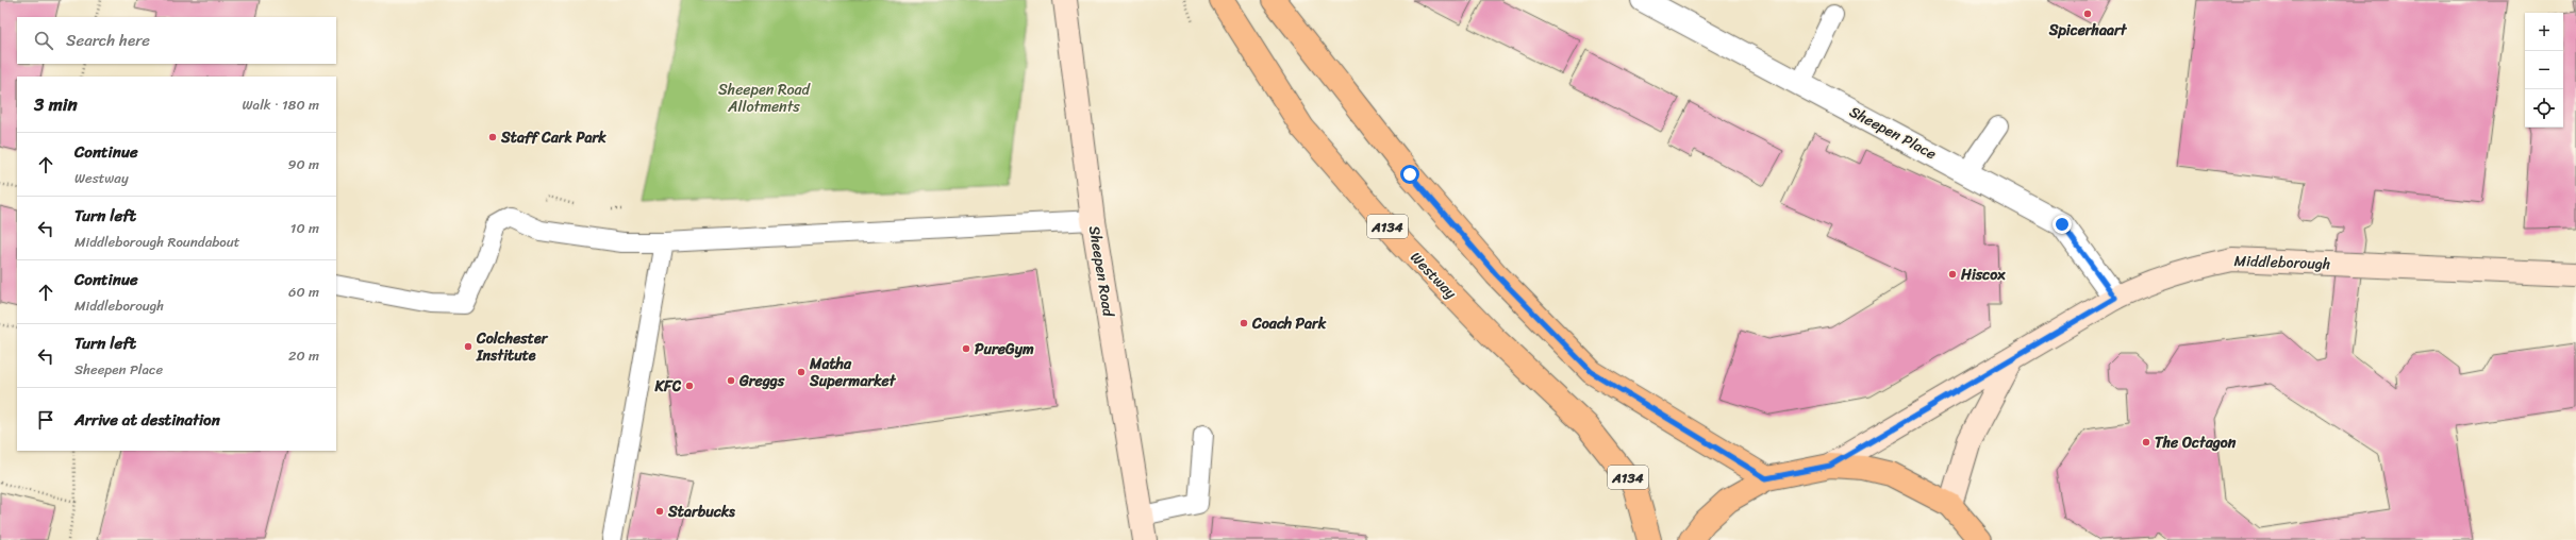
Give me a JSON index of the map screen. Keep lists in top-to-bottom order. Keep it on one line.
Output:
{"streets":{"main road":["A134","Westway"],"street":["Sheepen Place","Middleborough","Sheepen Road"]},"crossings":[["Sheepen Place","Middleborough"]],"parks":["Sheepen Road Allotments"],"places":["Spicerhaart","Staff Cark Park","Hiscox","Coach Park","Colchester Institute","PureGym","Matha Supermarket","Greggs","KFC","The Octagon","Starbucks"],"page":{"map_buttons":["+","−"],"search":"Search here","heading":["3 min","Walk · 180 m"],"list":[["Continue","Westway","90 m"],["Turn left","Middleborough Roundabout","10 m"],["Continue","Middleborough","60 m"],["Turn left","Sheepen Place","20 m"],"Arrive at destination"]}}
